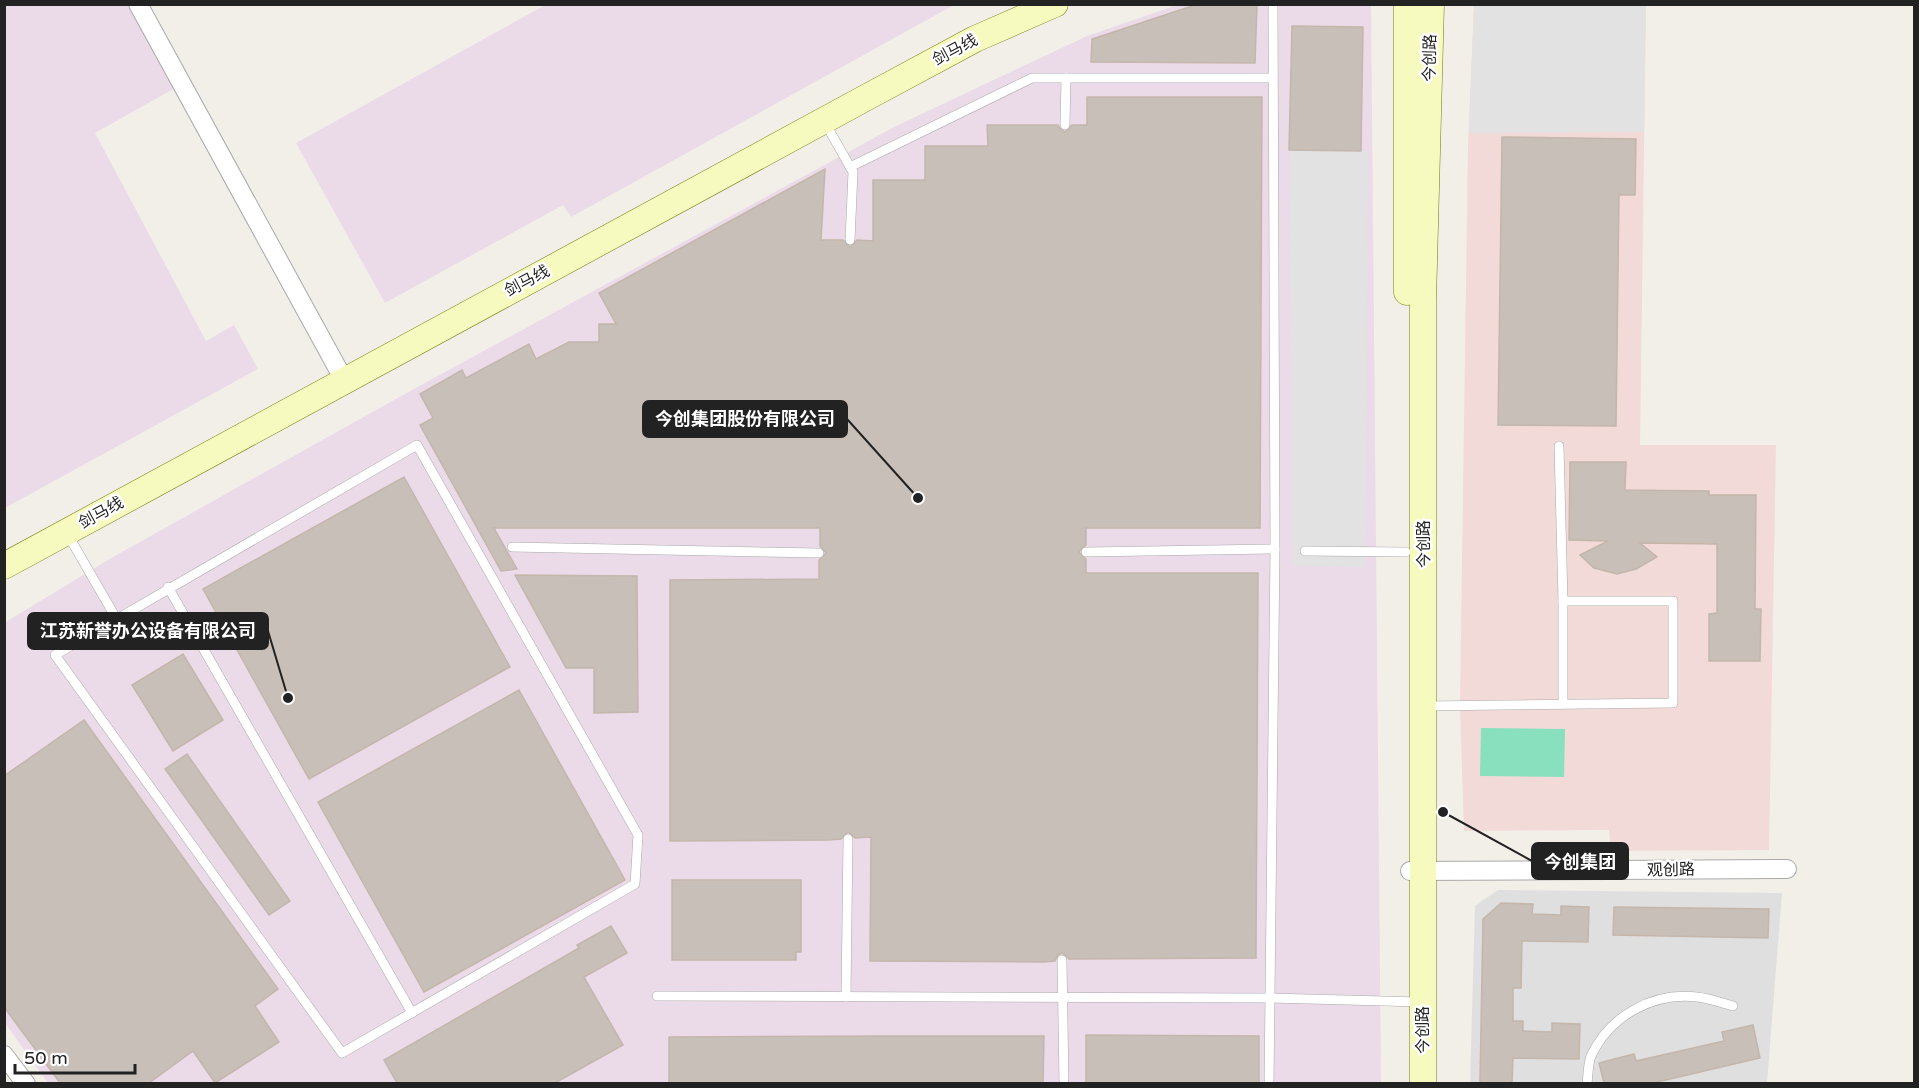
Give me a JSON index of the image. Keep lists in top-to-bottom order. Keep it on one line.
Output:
{"streets":{"main road":["剑马线","今创路"],"street":["观创路"]},"crossings":[["今创路","观创路"]],"places":["今创集团股份有限公司","江苏新誉办公设备有限公司","今创集团"],"scale_bar":"50 m"}
